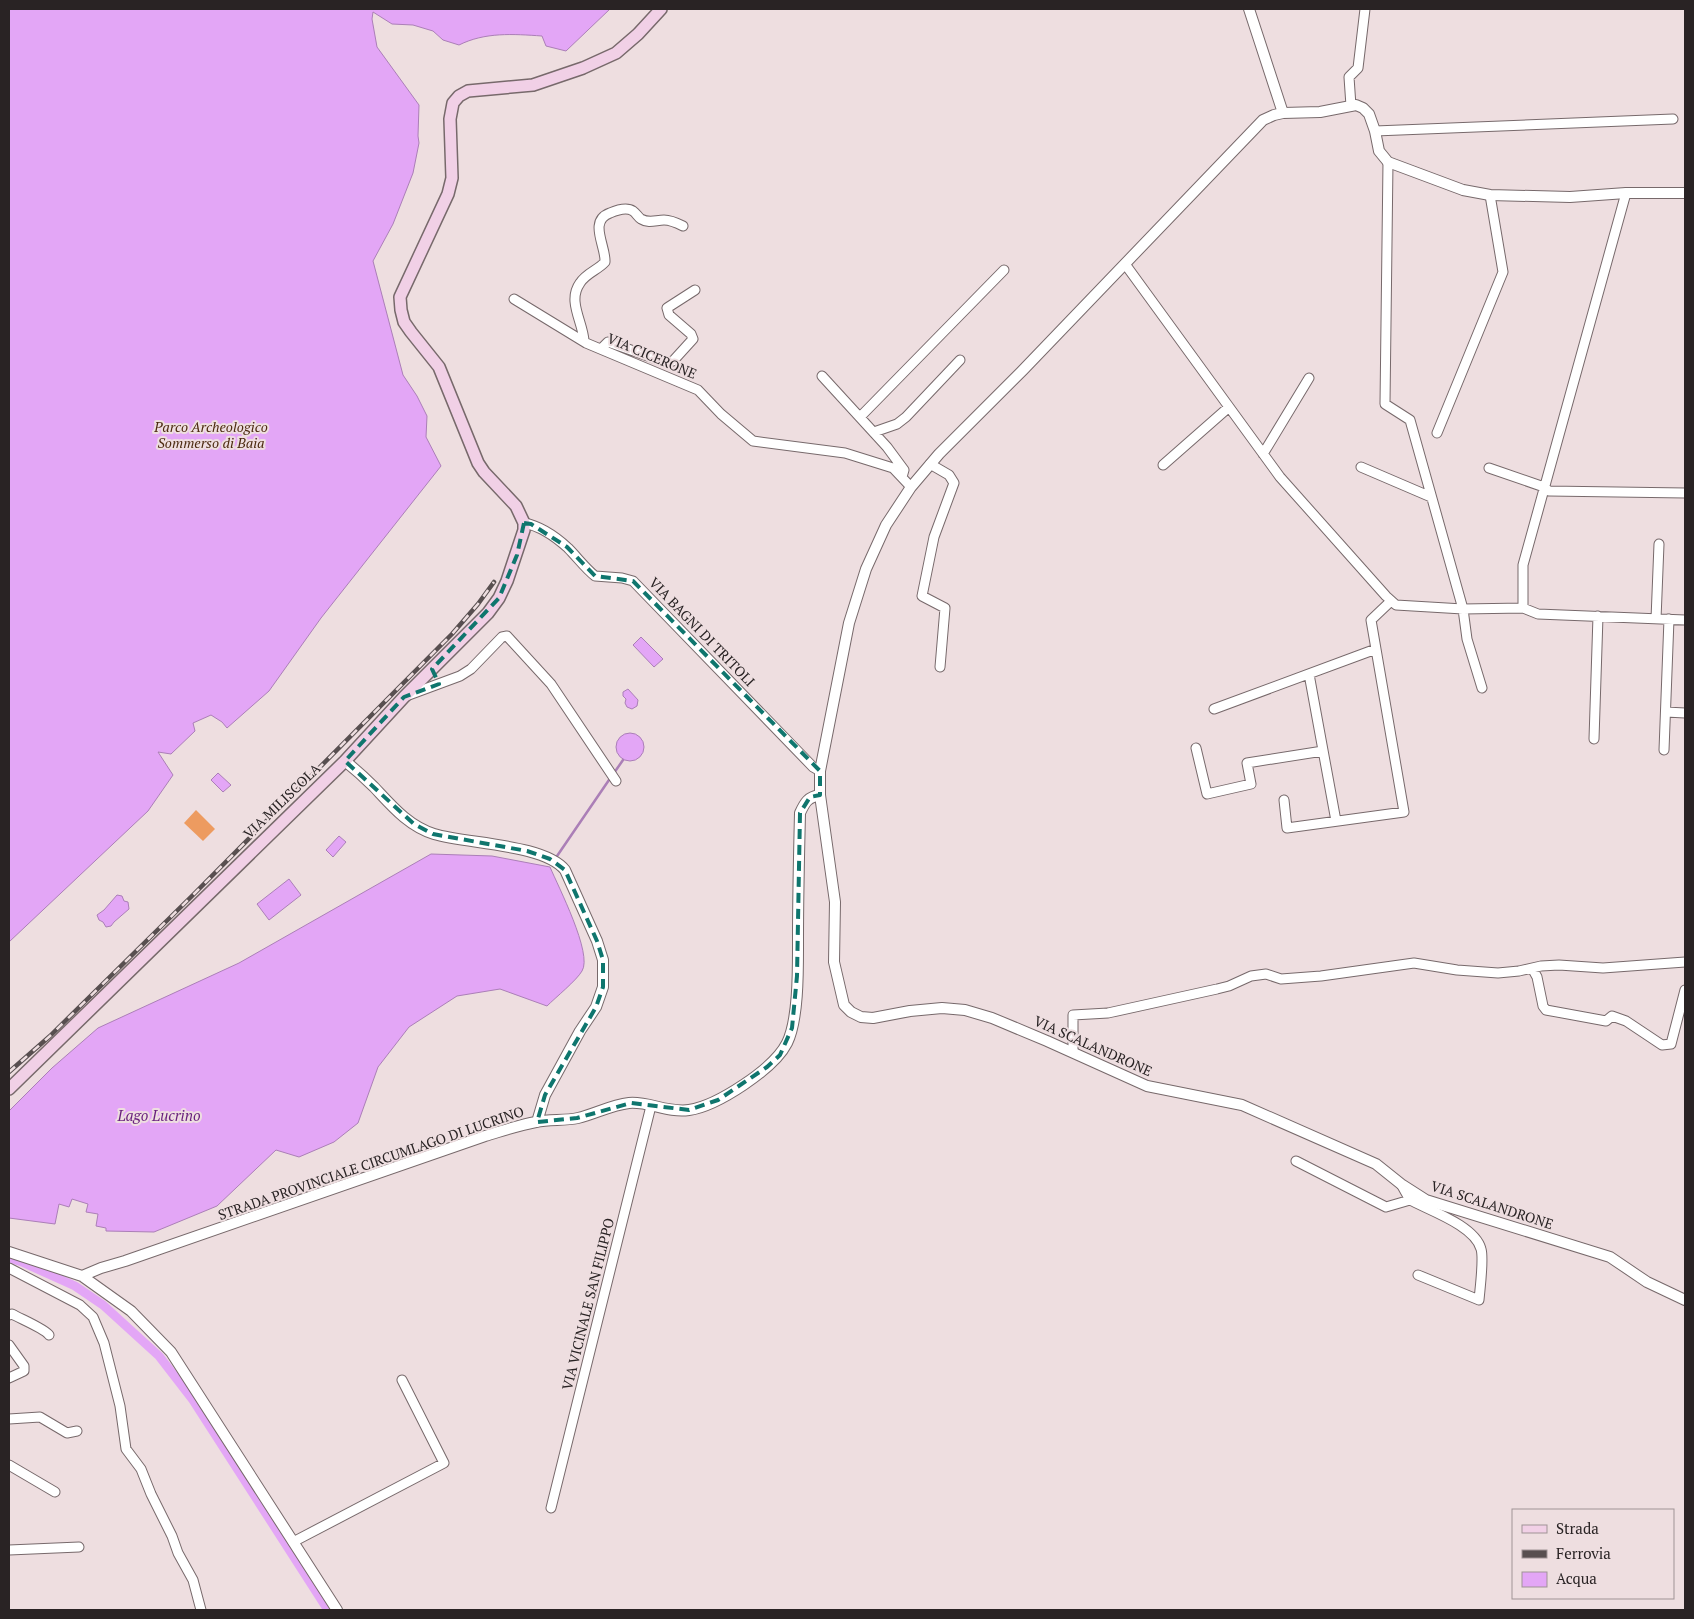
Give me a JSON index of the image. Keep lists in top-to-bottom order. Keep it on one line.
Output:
{"streets":{"main road":["VIA MILISCOLA"],"street":["VIA CICERONE","VIA BAGNI DI TRITOLI","VIA SCALANDRONE","STRADA PROVINCIALE CIRCUMLAGO DI LUCRINO","VIA VICINALE SAN FILIPPO"]},"crossings":[["VIA CICERONE","VIA SCALANDRONE"],["VIA BAGNI DI TRITOLI","VIA MILISCOLA"],["VIA BAGNI DI TRITOLI","VIA SCALANDRONE"],["VIA MILISCOLA","STRADA PROVINCIALE CIRCUMLAGO DI LUCRINO"]],"water":["Lago Lucrino"],"parks":["Parco Archeologico Sommerso di Baia"],"legend":["Strada","Ferrovia","Acqua"]}
